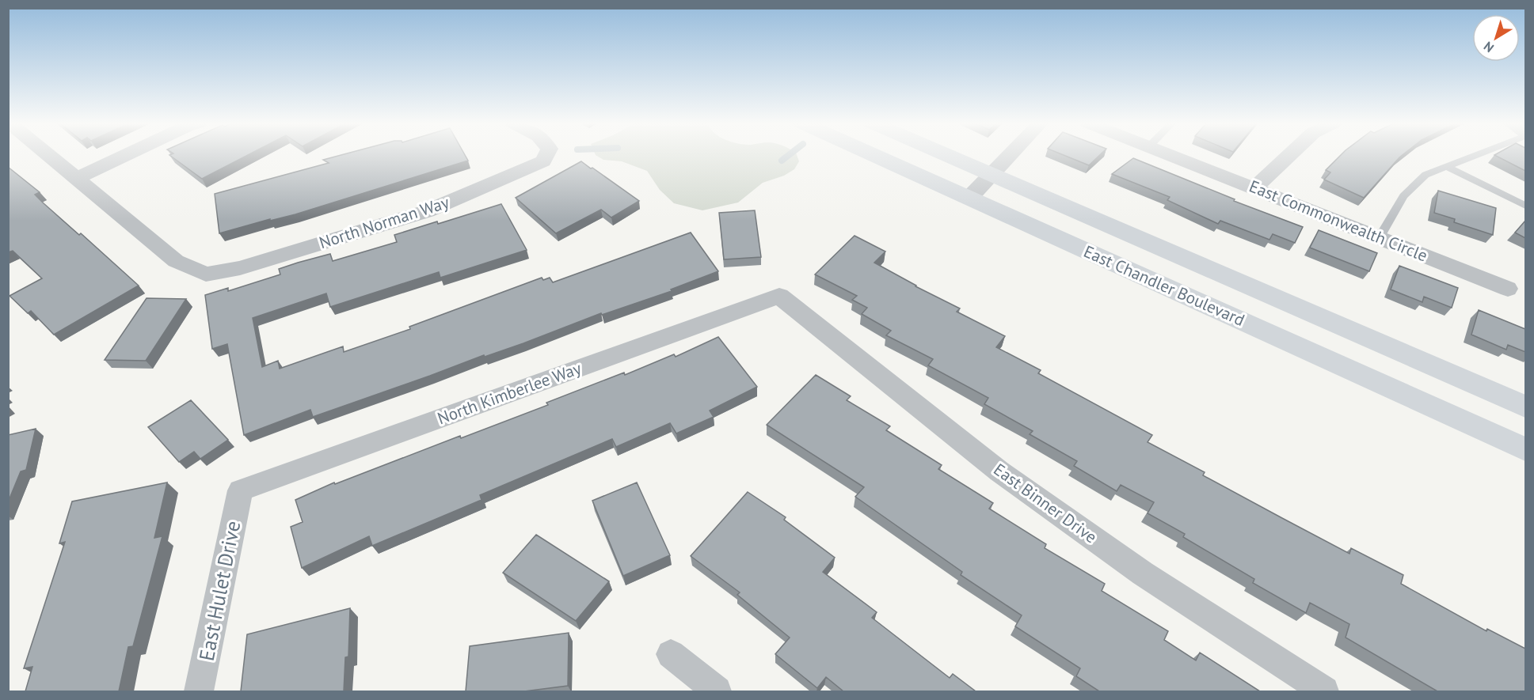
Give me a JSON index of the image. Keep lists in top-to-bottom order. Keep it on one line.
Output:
{"streets":{"main road":["East Chandler Boulevard"],"street":["East Commonwealth Circle","North Norman Way","North Kimberlee Way","East Binner Drive","East Hulet Drive"]},"crossings":[["North Kimberlee Way","East Binner Drive"],["North Kimberlee Way","East Hulet Drive"]],"north":"bottom left"}
